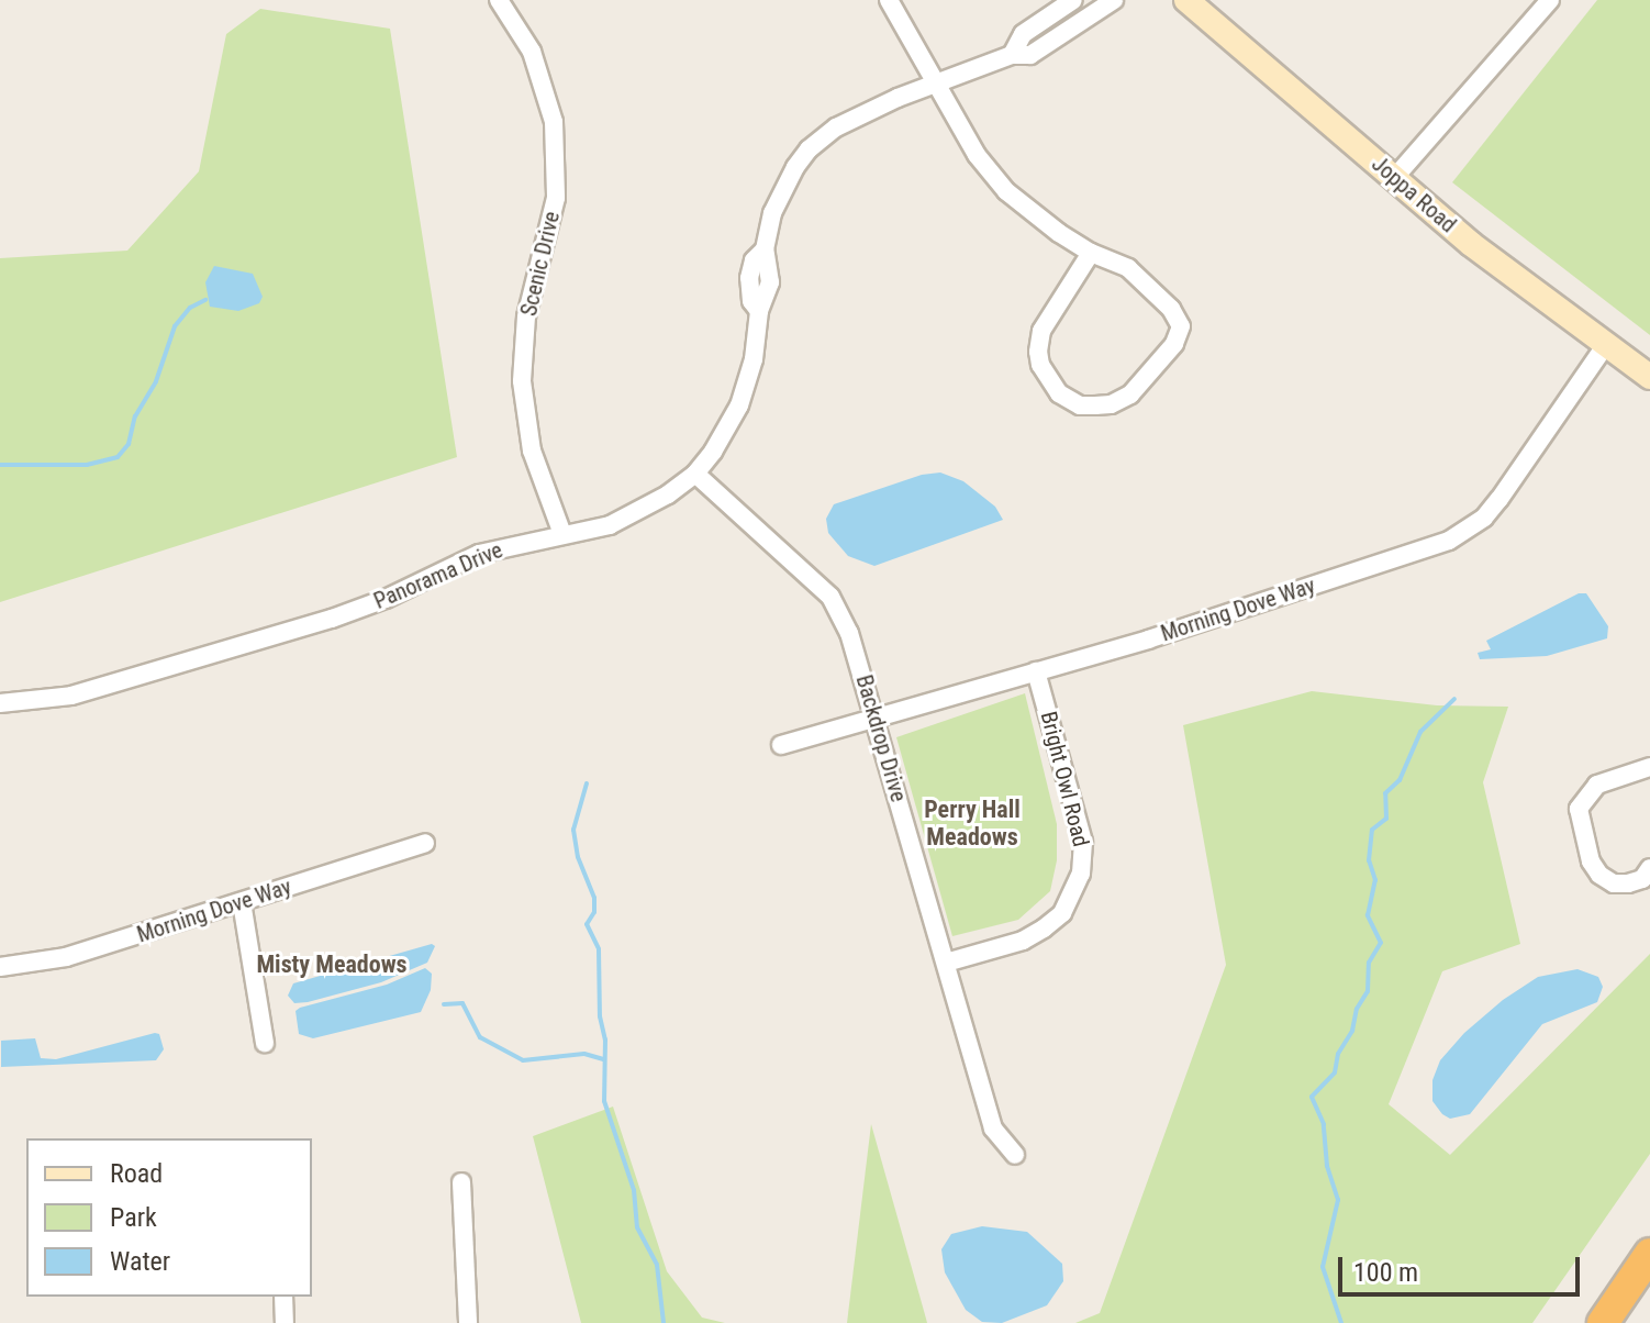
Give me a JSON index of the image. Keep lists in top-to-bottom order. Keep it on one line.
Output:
{"streets":{"street":["Joppa Road","Scenic Drive","Panorama Drive","Morning Dove Way","Backdrop Drive","Bright Owl Road"]},"crossings":[["Joppa Road","Morning Dove Way"],["Scenic Drive","Panorama Drive"],["Panorama Drive","Backdrop Drive"],["Morning Dove Way","Backdrop Drive"],["Morning Dove Way","Bright Owl Road"],["Backdrop Drive","Bright Owl Road"]],"districts":["Perry Hall Meadows","Misty Meadows"],"legend":["Road","Park","Water"],"scale_bar":"100 m"}
